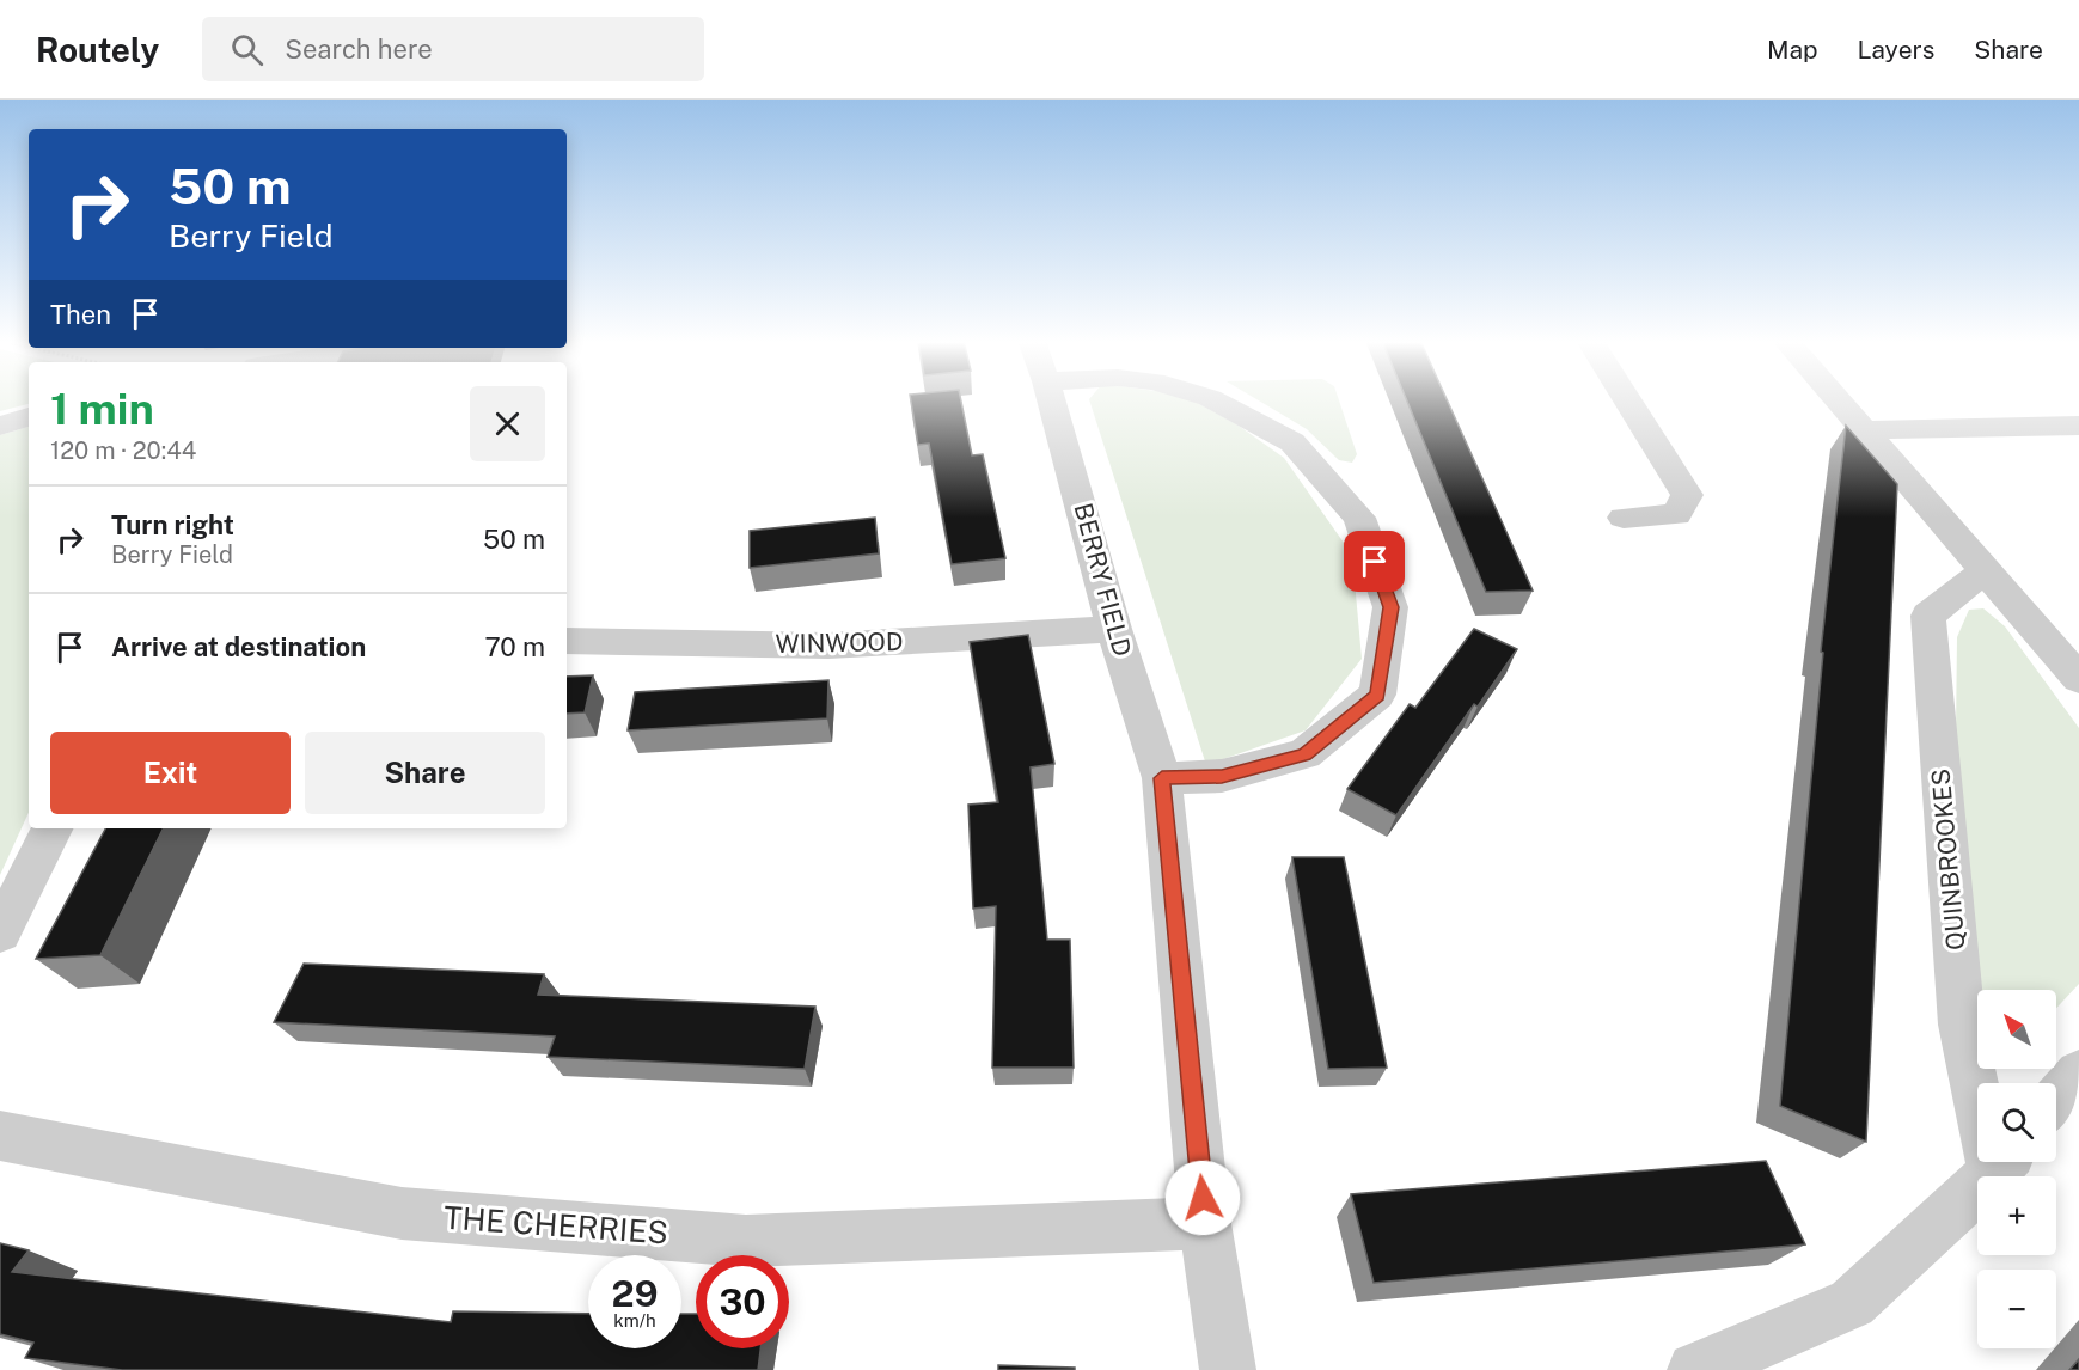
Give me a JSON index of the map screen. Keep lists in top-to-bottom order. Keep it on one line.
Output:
{"streets":{"street":["BERRY FIELD","WINWOOD","QUINBROOKES","THE CHERRIES"]},"crossings":[["BERRY FIELD","WINWOOD"],["BERRY FIELD","THE CHERRIES"]],"north":"top left","page":{"header":"Routely","search":"Search here","nav":["Map","Layers","Share"],"turn":["50 m","Berry Field"],"then":"Then","heading":["1 min","120 m · 20:44"],"list":[{"name":"Turn right","note":"Berry Field","value":"50 m"},{"name":"Arrive at destination","value":"70 m"}],"buttons":["Exit","Share"],"map_buttons":["+","−"],"speed":"29 km/h","limit":"30"}}
